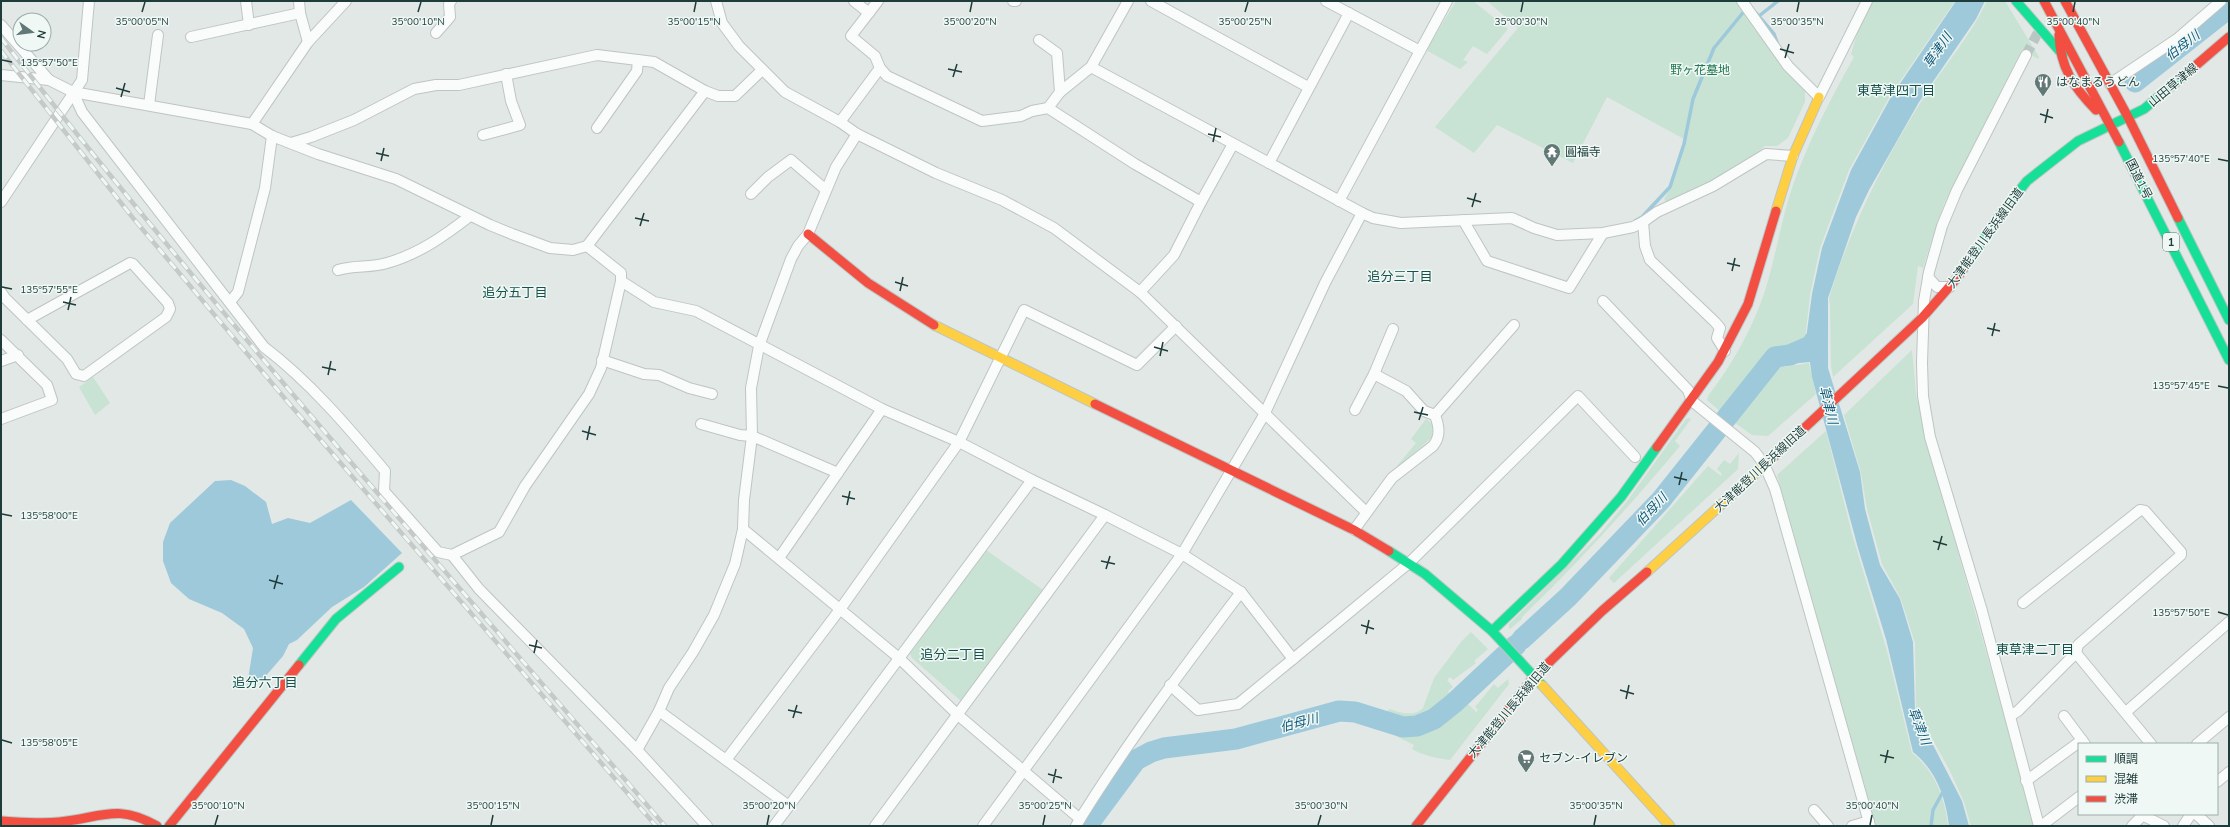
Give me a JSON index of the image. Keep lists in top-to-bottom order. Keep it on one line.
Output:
{"streets":{"main road":["山田草津線","国道1号","大津能登川長浜線旧道","1"]},"crossings":[["山田草津線","国道1号"],["山田草津線","大津能登川長浜線旧道"],["国道1号","大津能登川長浜線旧道"],["国道1号","1"]],"districts":["東草津四丁目","追分三丁目","追分五丁目","東草津二丁目","追分二丁目","追分六丁目"],"water":["伯母川","草津川"],"parks":["野ヶ花墓地"],"places":{"restaurant":["はなまるうどん"],"temple":["圓福寺"],"supermarket":["セブン-イレブン"]},"legend":["順調","混雑","渋滞"],"north":"right","coordinates":["35°00'35\"N","35°00'05\"N","35°00'10\"N","35°00'15\"N","35°00'20\"N","35°00'25\"N","35°00'30\"N","35°00'40\"N","135°57'50\"E","135°57'40\"E","135°57'55\"E","135°57'45\"E","135°58'00\"E","135°58'05\"E"]}
